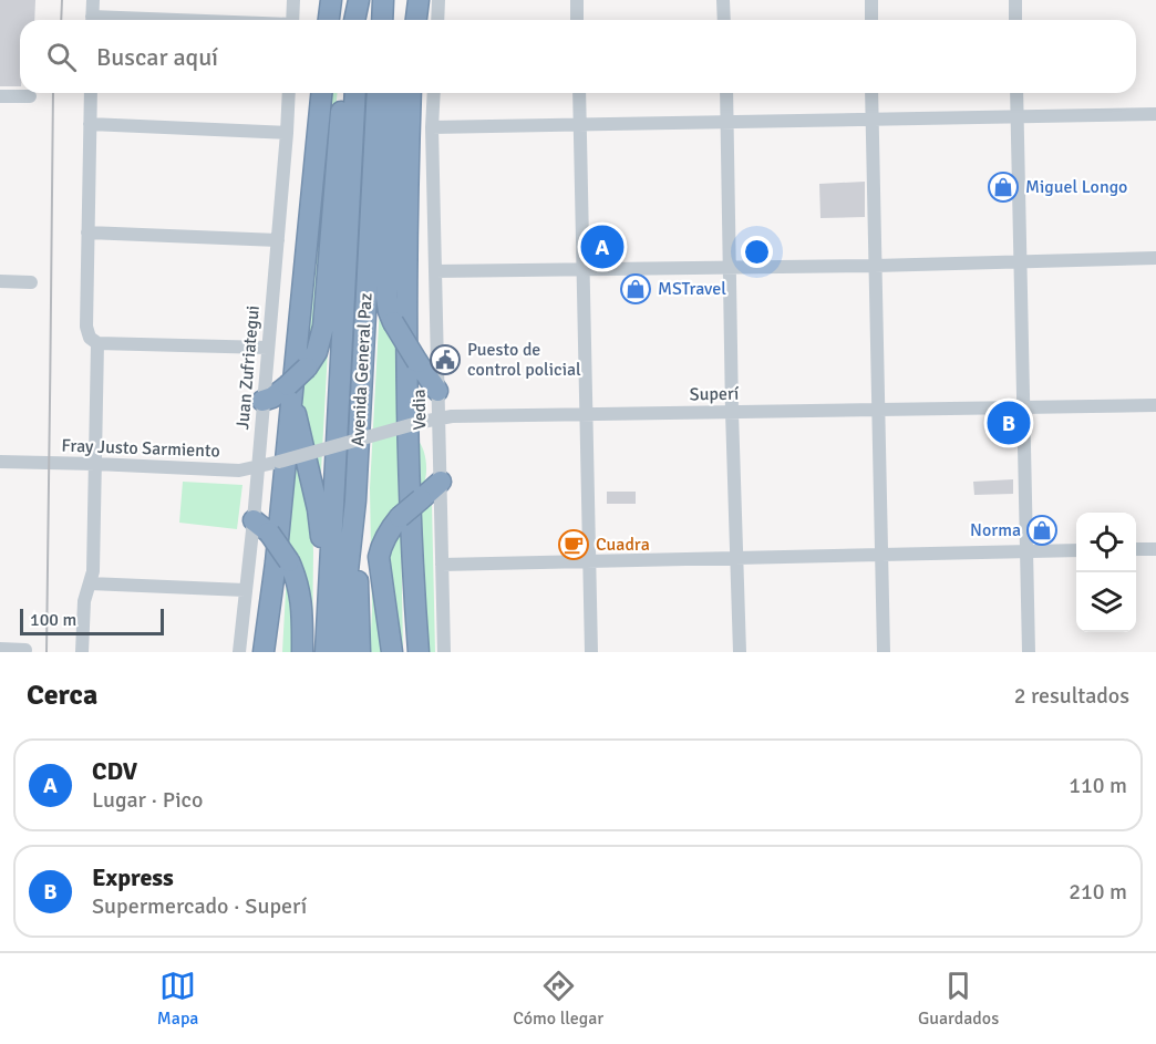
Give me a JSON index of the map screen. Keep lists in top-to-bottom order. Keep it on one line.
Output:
{"streets":{"highway":["Avenida General Paz"],"street":["Juan Zufriategui","Superí","Vedia","Fray Justo Sarmiento"]},"crossings":[["Juan Zufriategui","Fray Justo Sarmiento"],["Superí","Vedia"],["Superí","Fray Justo Sarmiento"]],"places":{"shop":["Miguel Longo","MSTravel","Norma"],"public building":["Puesto de control policial"],"cafe":["Cuadra"]},"scale_bar":"100 m","page":{"search":"Buscar aquí","pins":["A","B"],"scale":"100 m","heading":["Cerca","2 resultados"],"list":[{"mark":"A","name":"CDV","note":"Lugar · Pico","value":"110 m"},{"mark":"B","name":"Express","note":"Supermercado · Superí","value":"210 m"}],"nav":["Mapa","Cómo llegar","Guardados"]}}
